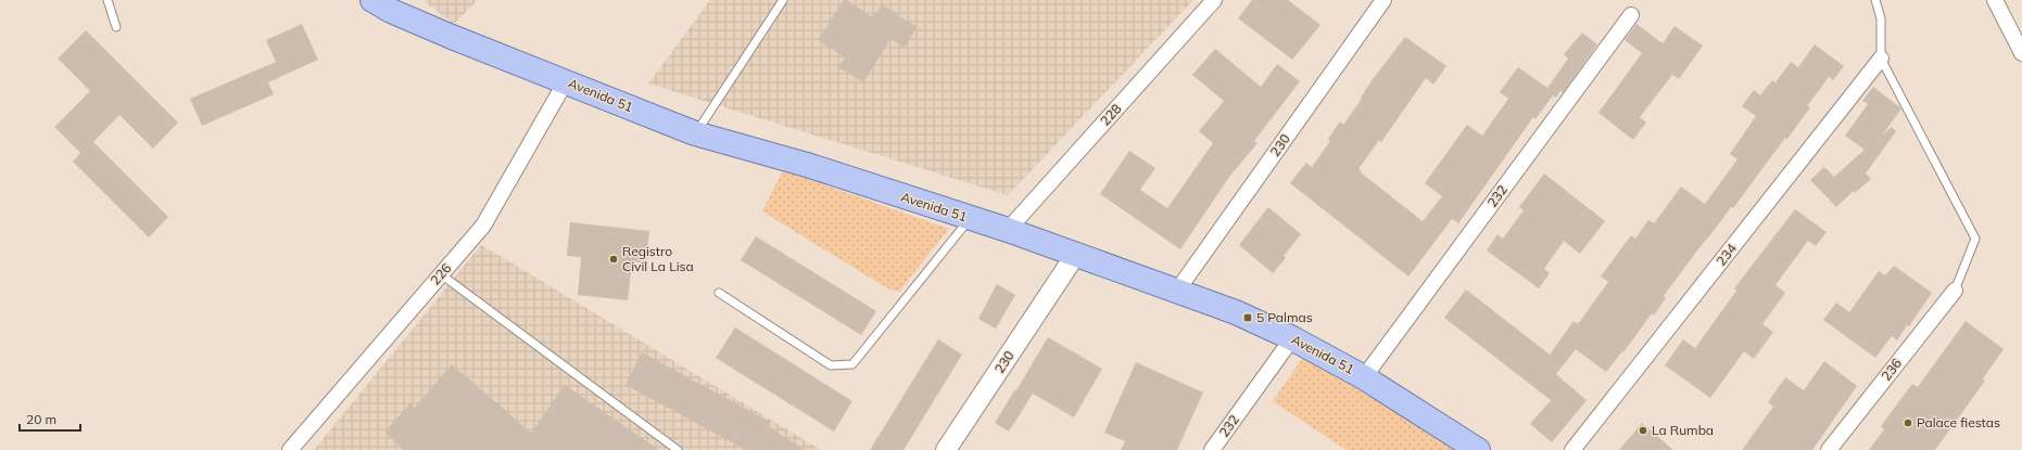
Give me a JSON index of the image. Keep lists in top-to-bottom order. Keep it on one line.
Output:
{"streets":{"main road":["Avenida 51"],"street":["228","230","232","234","226","236"]},"crossings":[["Avenida 51","228"],["Avenida 51","230"],["Avenida 51","232"],["Avenida 51","226"]],"places":{"other":["Registro Civil La Lisa","Palace fiestas","La Rumba"],"transit":["5 Palmas"]},"scale_bar":"20 m"}
